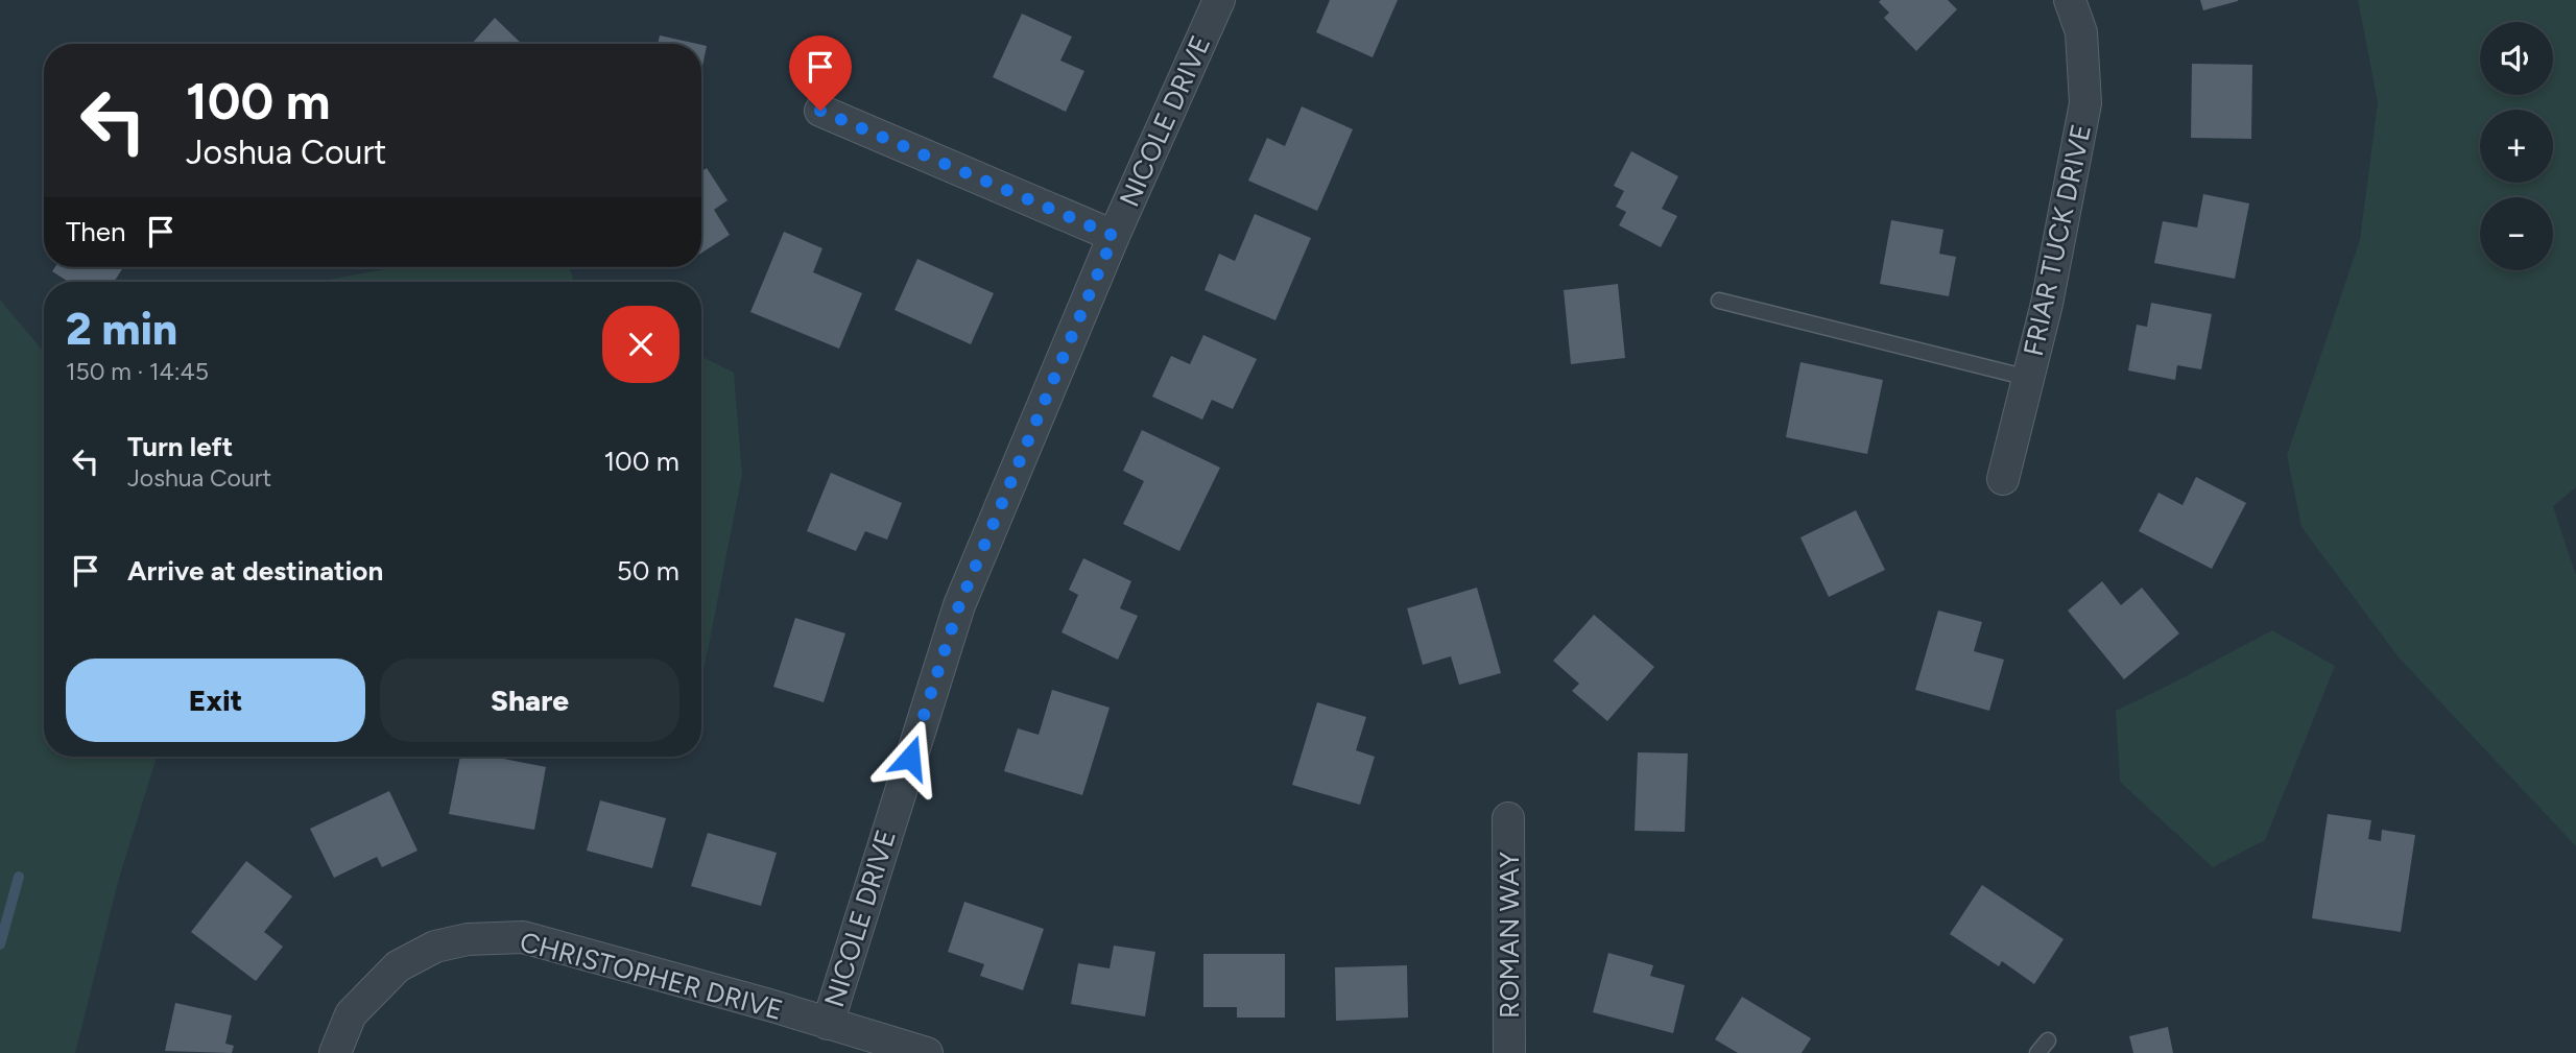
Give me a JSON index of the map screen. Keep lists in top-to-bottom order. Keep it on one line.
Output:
{"streets":{"street":["NICOLE DRIVE","FRIAR TUCK DRIVE","ROMAN WAY","CHRISTOPHER DRIVE"]},"crossings":[["NICOLE DRIVE","CHRISTOPHER DRIVE"]],"page":{"map_buttons":["+","−"],"turn":["100 m","Joshua Court"],"then":"Then","heading":["2 min","150 m · 14:45"],"list":[{"name":"Turn left","note":"Joshua Court","value":"100 m"},{"name":"Arrive at destination","value":"50 m"}],"buttons":["Exit","Share"]}}
